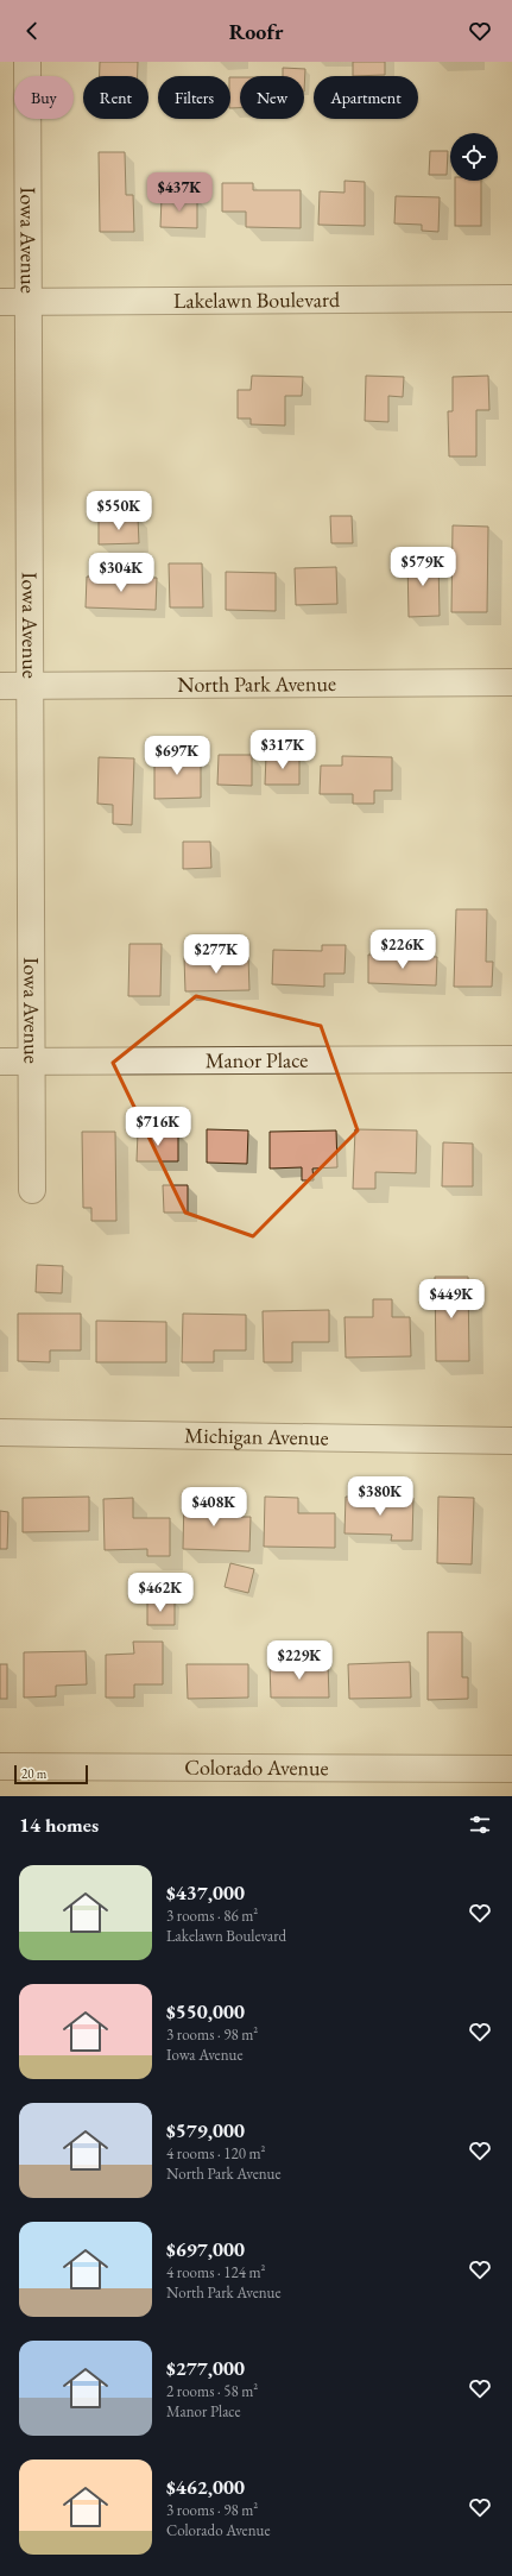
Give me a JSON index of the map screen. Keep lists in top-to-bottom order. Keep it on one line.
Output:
{"streets":{"street":["Iowa Avenue","Lakelawn Boulevard","North Park Avenue","Manor Place","Michigan Avenue","Colorado Avenue"]},"crossings":[["Iowa Avenue","Lakelawn Boulevard"],["Iowa Avenue","North Park Avenue"],["Iowa Avenue","Manor Place"]],"scale_bar":"20 m","page":{"header":"Roofr","chip":["Buy","Rent","Filters","New","Apartment"],"price":["$437K","$550K","$579K","$304K","$317K","$697K","$226K","$277K","$716K","$449K","$380K","$408K","$462K","$229K"],"scale":"20 m","heading":"14 homes","list":[{"name":"$437,000","note":"3 rooms · 86 m² · Lakelawn Boulevard"},{"name":"$550,000","note":"3 rooms · 98 m² · Iowa Avenue"},{"name":"$579,000","note":"4 rooms · 120 m² · North Park Avenue"},{"name":"$697,000","note":"4 rooms · 124 m² · North Park Avenue"},{"name":"$277,000","note":"2 rooms · 58 m² · Manor Place"},{"name":"$462,000","note":"3 rooms · 98 m² · Colorado Avenue"}]}}
